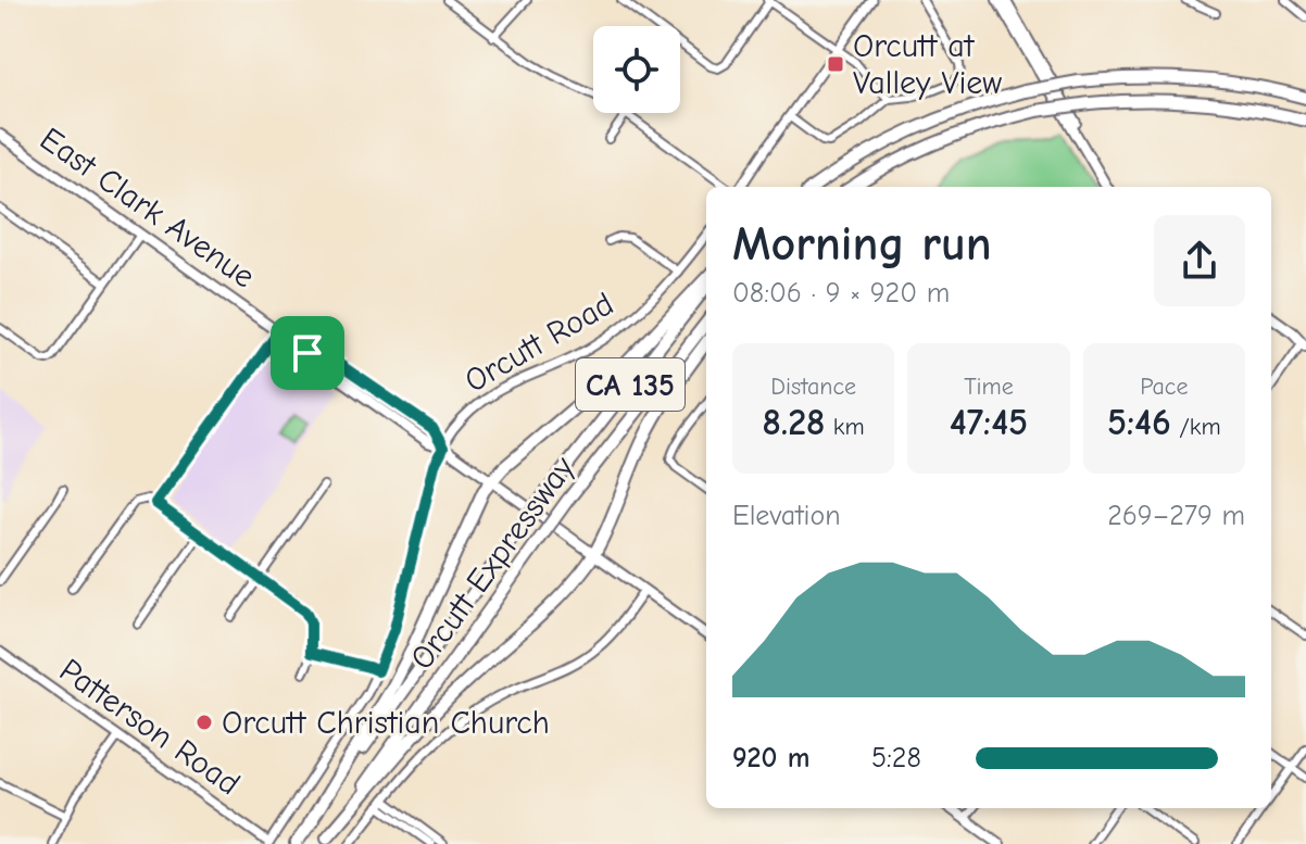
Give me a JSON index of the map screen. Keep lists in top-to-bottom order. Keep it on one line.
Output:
{"streets":{"highway":["CA 135","Orcutt Expressway"],"main road":["East Clark Avenue"],"street":["Orcutt Road","Patterson Road"]},"crossings":[["East Clark Avenue","Orcutt Road"],["Orcutt Road","Patterson Road"]],"places":{"transit":["Orcutt at Valley View"],"other":["Orcutt Christian Church"]},"page":{"heading":["Morning run","08:06 · 9 × 920 m"],"stats":[["Distance","8.28 km"],["Time","47:45"],["Pace","5:46 /km"]],"chart":["Elevation","269–279 m"],"list":[{"name":"920 m","note":"5:28"}]}}
